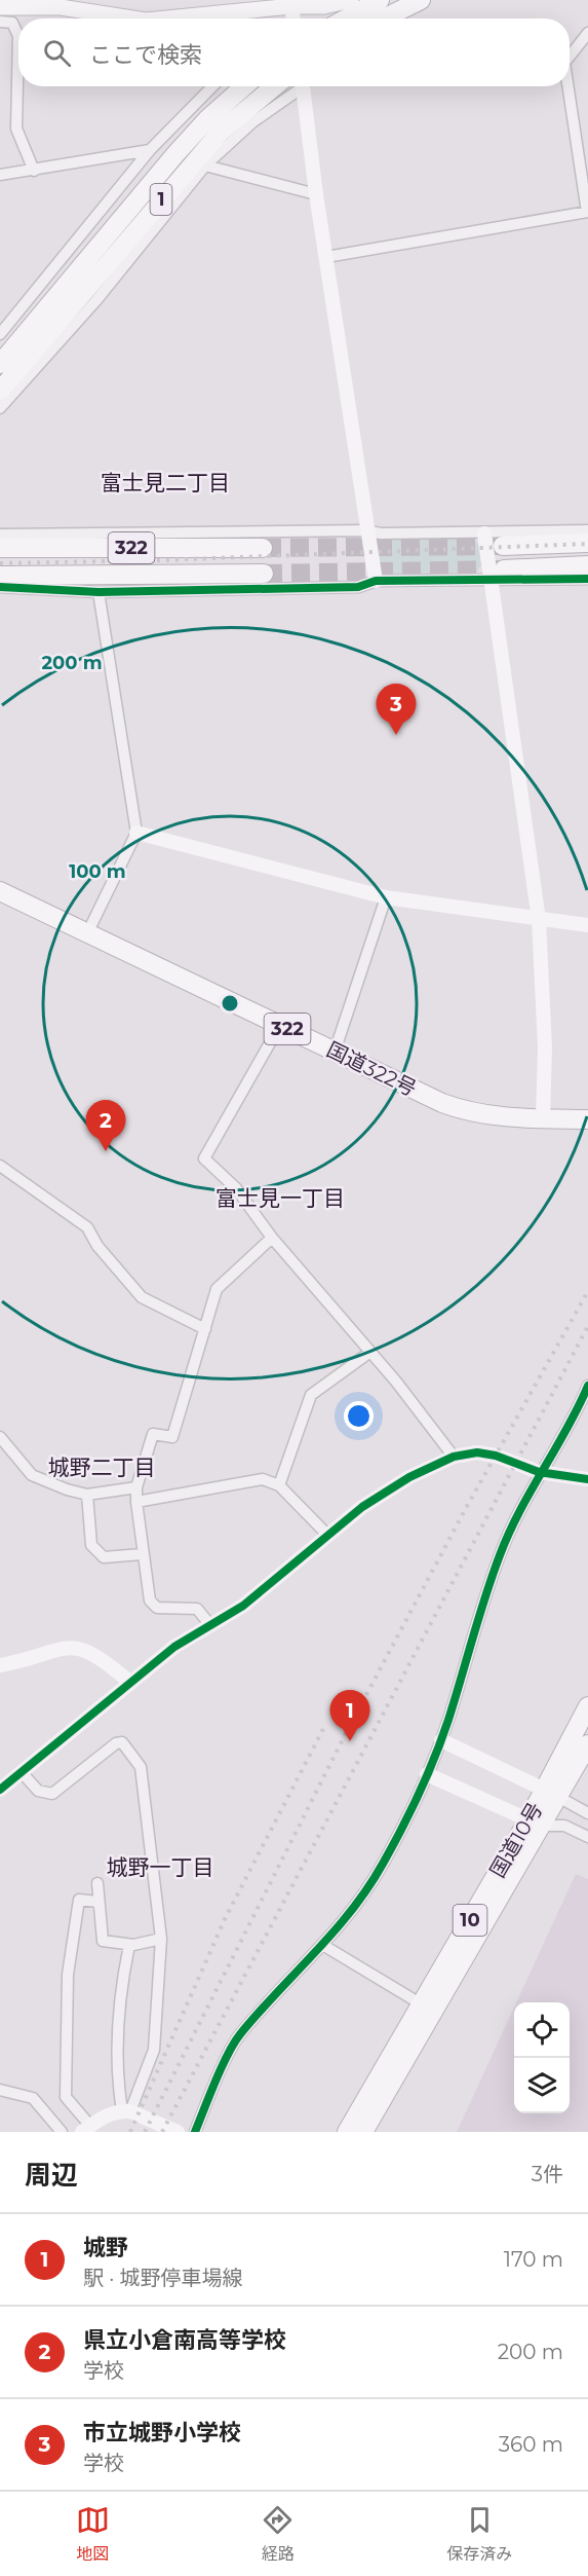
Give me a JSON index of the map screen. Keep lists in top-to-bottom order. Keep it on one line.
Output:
{"streets":{"highway":["1","322","国道322号","国道10号","10"]},"districts":["富士見二丁目","富士見一丁目","城野二丁目","城野一丁目"],"page":{"search":"ここで検索","pins":["3","2","1"],"heading":["周辺","3件"],"list":[{"mark":"1","name":"城野","note":"駅 · 城野停車場線","value":"170 m"},{"mark":"2","name":"県立小倉南高等学校","note":"学校","value":"200 m"},{"mark":"3","name":"市立城野小学校","note":"学校","value":"360 m"}],"nav":["地図","経路","保存済み"]},"rings":["200 m","100 m"]}
